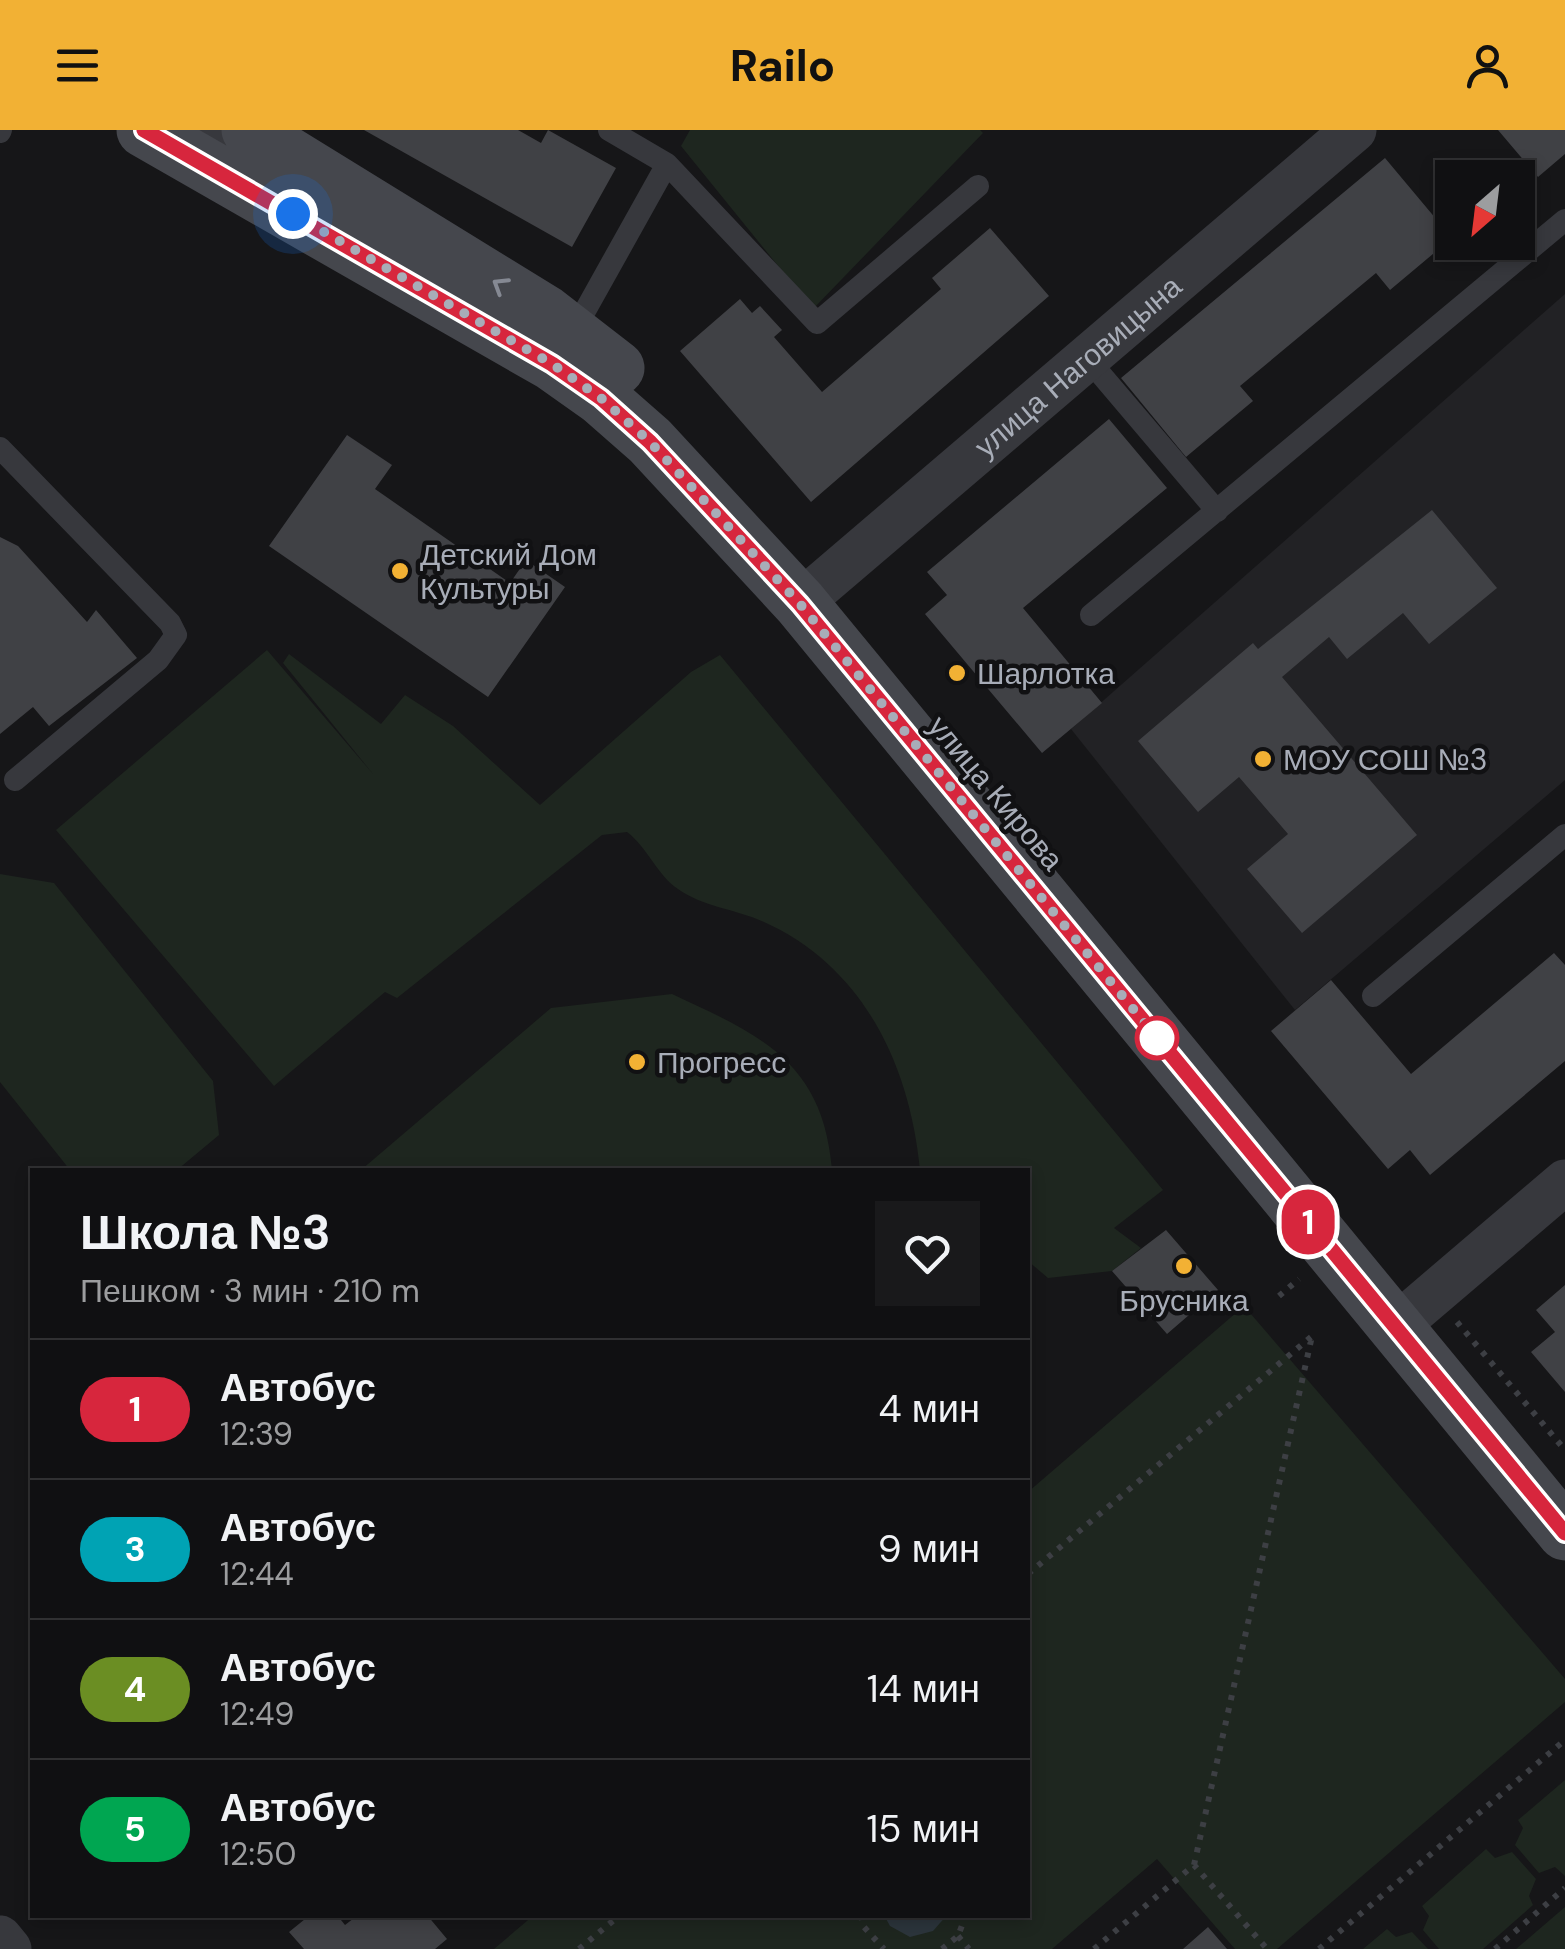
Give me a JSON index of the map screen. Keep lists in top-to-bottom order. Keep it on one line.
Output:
{"streets":{"main road":["улица Кирова"],"street":["улица Наговицына"]},"crossings":[["улица Наговицына","улица Кирова"]],"places":["Детский Дом Культуры","Шарлотка","МОУ СОШ №3","Прогресс","Брусника"],"lines":["bus line 1"],"north":"bottom left","page":{"header":"Railo","on_map":"1","heading":["Школа №3","Пешком · 3 мин · 210 m"],"list":[{"mark":"1","name":"Автобус","note":"12:39","value":"4 мин"},{"mark":"3","name":"Автобус","note":"12:44","value":"9 мин"},{"mark":"4","name":"Автобус","note":"12:49","value":"14 мин"},{"mark":"5","name":"Автобус","note":"12:50","value":"15 мин"}]}}
